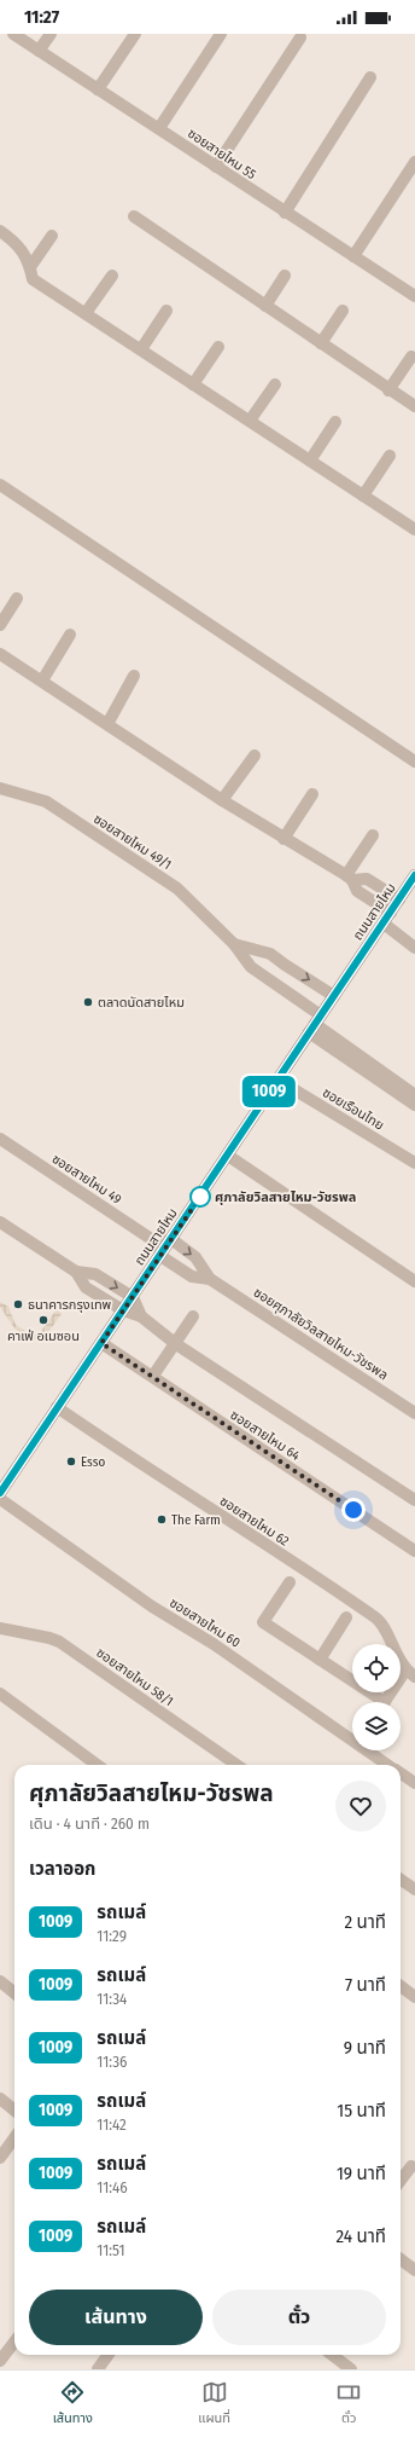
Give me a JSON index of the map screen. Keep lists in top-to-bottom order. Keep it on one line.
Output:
{"streets":{"main road":["ถนนสายไหม"],"street":["ซอยสายไหม 55","ซอยสายไหม 49/1","ซอยเรือนไทย","ซอยสายไหม 49","ซอยศุภาลัยวิลสายไหม-วัชรพล","ซอยสายไหม 64","ซอยสายไหม 62","ซอยสายไหม 60","ซอยสายไหม 58/1"]},"crossings":[["ซอยสายไหม 49/1","ถนนสายไหม"],["ถนนสายไหม","ซอยเรือนไทย"],["ถนนสายไหม","ซอยสายไหม 64"],["ถนนสายไหม","ซอยสายไหม 62"]],"places":["ตลาดนัดสายไหม","ศุภาลัยวิลสายไหม-วัชรพล","ธนาคารกรุงเทพ","คาเฟ่ อเมซอน","Esso","The Farm"],"lines":["bus line 1009"],"page":{"status":"11:27","on_map":"1009","heading":[["ศุภาลัยวิลสายไหม-วัชรพล","เดิน · 4 นาที · 260 m"],"เวลาออก"],"list":[{"mark":"1009","name":"รถเมล์","note":"11:29","value":"2 นาที"},{"mark":"1009","name":"รถเมล์","note":"11:34","value":"7 นาที"},{"mark":"1009","name":"รถเมล์","note":"11:36","value":"9 นาที"},{"mark":"1009","name":"รถเมล์","note":"11:42","value":"15 นาที"},{"mark":"1009","name":"รถเมล์","note":"11:46","value":"19 นาที"},{"mark":"1009","name":"รถเมล์","note":"11:51","value":"24 นาที"}],"buttons":["เส้นทาง","ตั๋ว"],"tabs":["เส้นทาง","แผนที่","ตั๋ว"]}}
